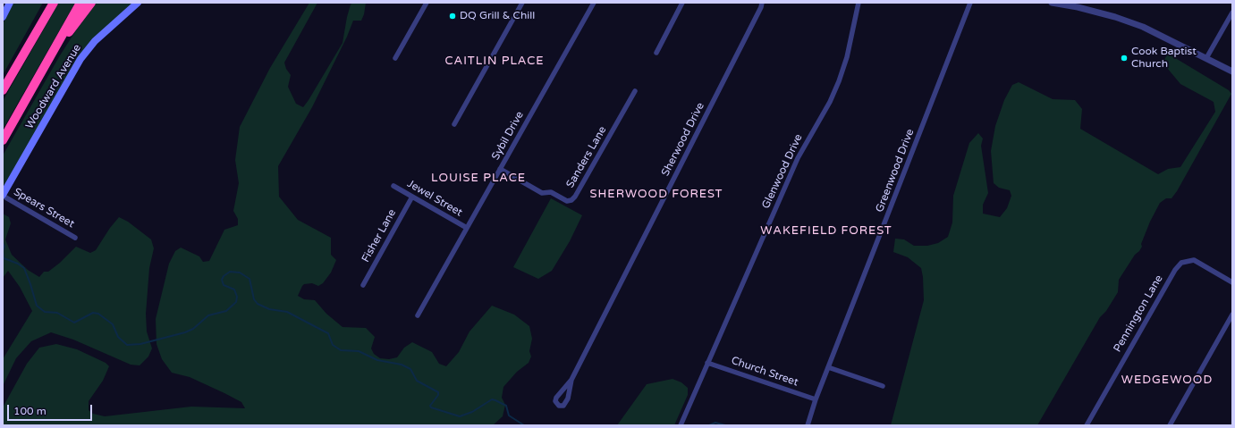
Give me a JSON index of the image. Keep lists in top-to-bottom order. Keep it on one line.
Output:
{"streets":{"main road":["Woodward Avenue"],"street":["Sybil Drive","Sherwood Drive","Sanders Lane","Greenwood Drive","Glenwood Drive","Jewel Street","Spears Street","Fisher Lane","Pennington Lane","Church Street"]},"crossings":[["Woodward Avenue","Spears Street"],["Sybil Drive","Sanders Lane"],["Sybil Drive","Jewel Street"],["Greenwood Drive","Church Street"],["Glenwood Drive","Church Street"],["Jewel Street","Fisher Lane"]],"districts":["CAITLIN PLACE","LOUISE PLACE","SHERWOOD FOREST","WAKEFIELD FOREST","WEDGEWOOD"],"places":["DQ Grill & Chill","Cook Baptist Church"],"scale_bar":"100 m"}
